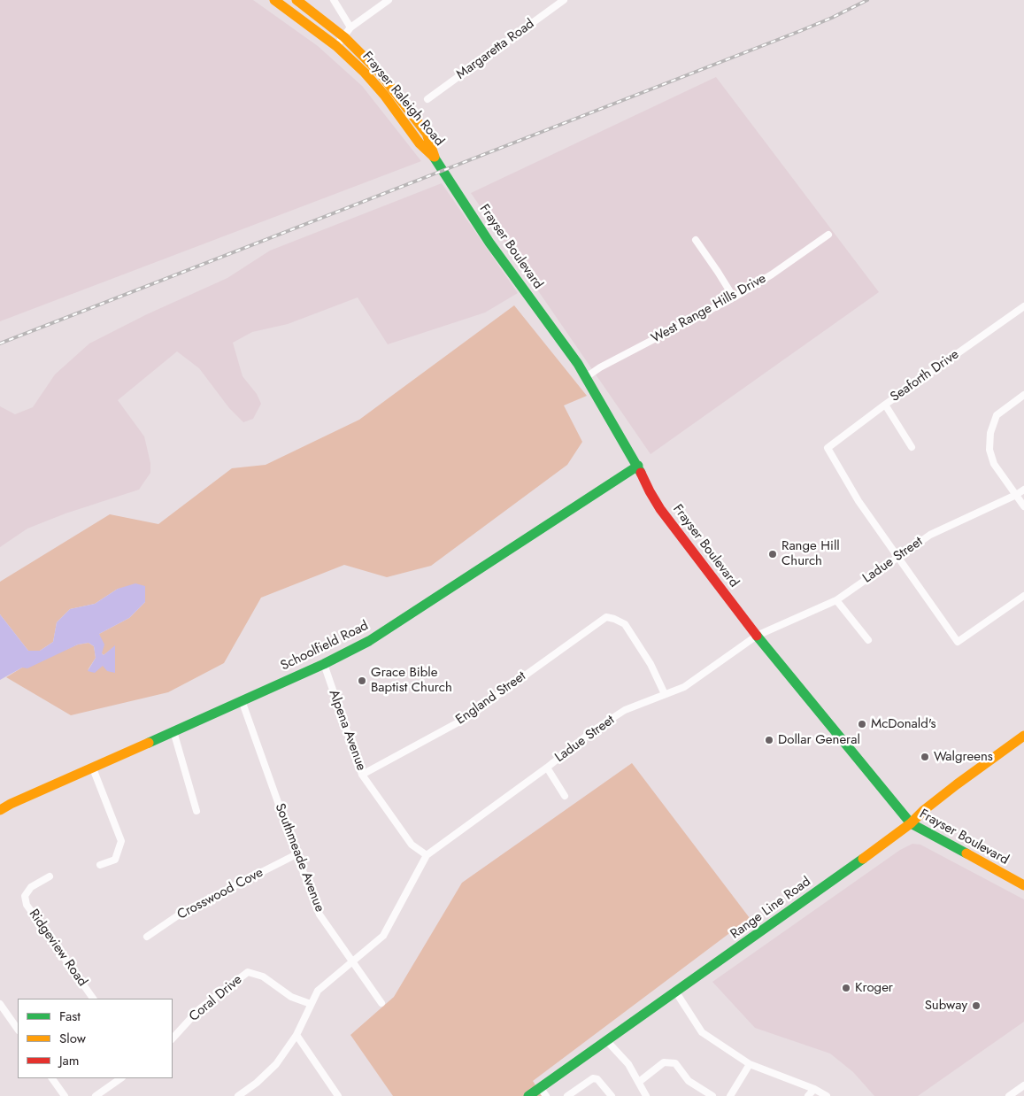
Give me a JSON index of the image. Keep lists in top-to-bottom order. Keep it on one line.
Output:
{"streets":{"main road":["Frayser Raleigh Road","Frayser Boulevard","Schoolfield Road","Range Line Road"],"street":["Margaretta Road","West Range Hills Drive","Seaforth Drive","Ladue Street","England Street","Alpena Avenue","Southmeade Avenue","Crosswood Cove","Ridgeview Road","Coral Drive"]},"crossings":[["Frayser Raleigh Road","Frayser Boulevard"],["Frayser Boulevard","West Range Hills Drive"],["Frayser Boulevard","Ladue Street"],["Frayser Boulevard","Schoolfield Road"],["Frayser Boulevard","Range Line Road"],["Seaforth Drive","Ladue Street"],["Ladue Street","England Street"],["Ladue Street","Alpena Avenue"],["Ladue Street","Southmeade Avenue"],["Ladue Street","Coral Drive"],["Schoolfield Road","Alpena Avenue"],["Schoolfield Road","Southmeade Avenue"],["England Street","Alpena Avenue"],["Southmeade Avenue","Crosswood Cove"]],"places":["Range Hill Church","Grace Bible Baptist Church","McDonald's","Dollar General","Walgreens","Kroger","Subway"],"legend":["Fast","Slow","Jam"]}
